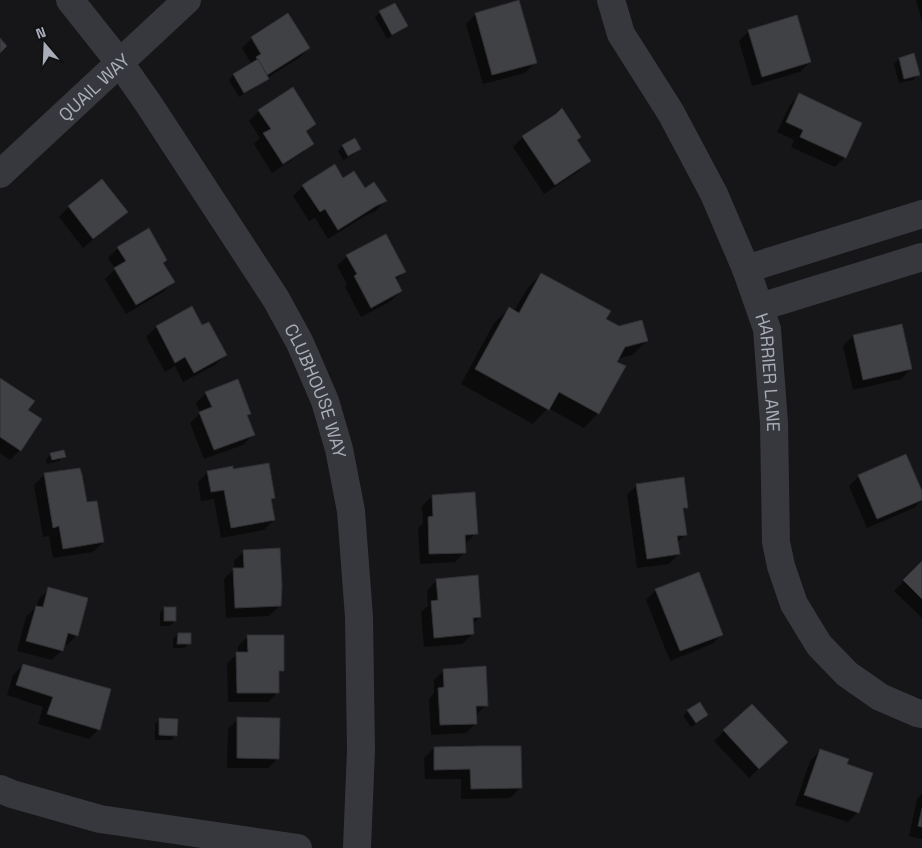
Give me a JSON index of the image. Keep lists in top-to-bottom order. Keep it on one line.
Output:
{"streets":{"street":["QUAIL WAY","HARRIER LANE","CLUBHOUSE WAY"]},"crossings":[["QUAIL WAY","CLUBHOUSE WAY"]],"north":"top"}
